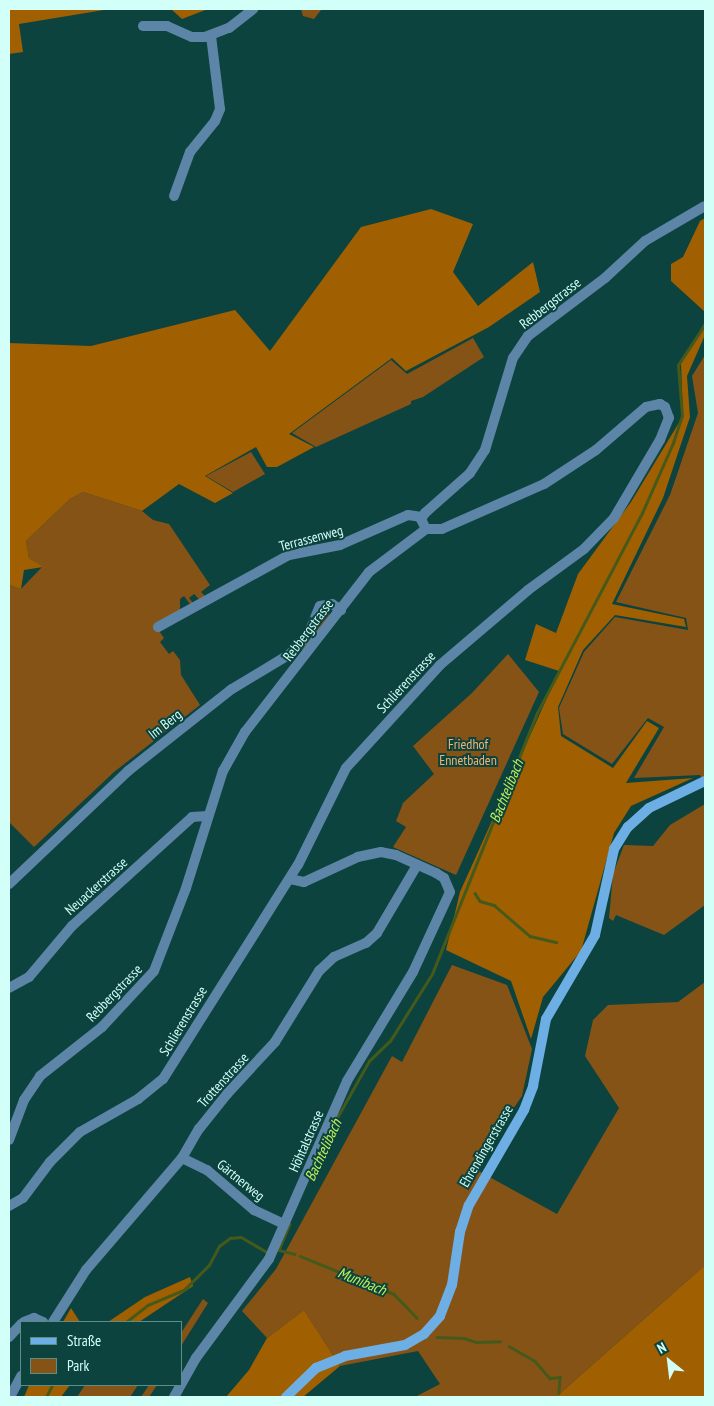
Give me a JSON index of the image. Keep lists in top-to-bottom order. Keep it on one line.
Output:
{"streets":{"main road":["Ehrendingerstrasse"],"street":["Rebbergstrasse","Terrassenweg","Schlierenstrasse","Im Berg","Neuackerstrasse","Trottenstrasse","Höhtalstrasse","Gärtnerweg"]},"crossings":[["Rebbergstrasse","Terrassenweg"],["Rebbergstrasse","Schlierenstrasse"],["Rebbergstrasse","Im Berg"],["Rebbergstrasse","Neuackerstrasse"],["Trottenstrasse","Höhtalstrasse"],["Trottenstrasse","Gärtnerweg"],["Höhtalstrasse","Gärtnerweg"]],"water":["Bachtelibach","Munibach"],"parks":["Friedhof Ennetbaden"],"legend":["Straße","Park"],"north":"top left"}
